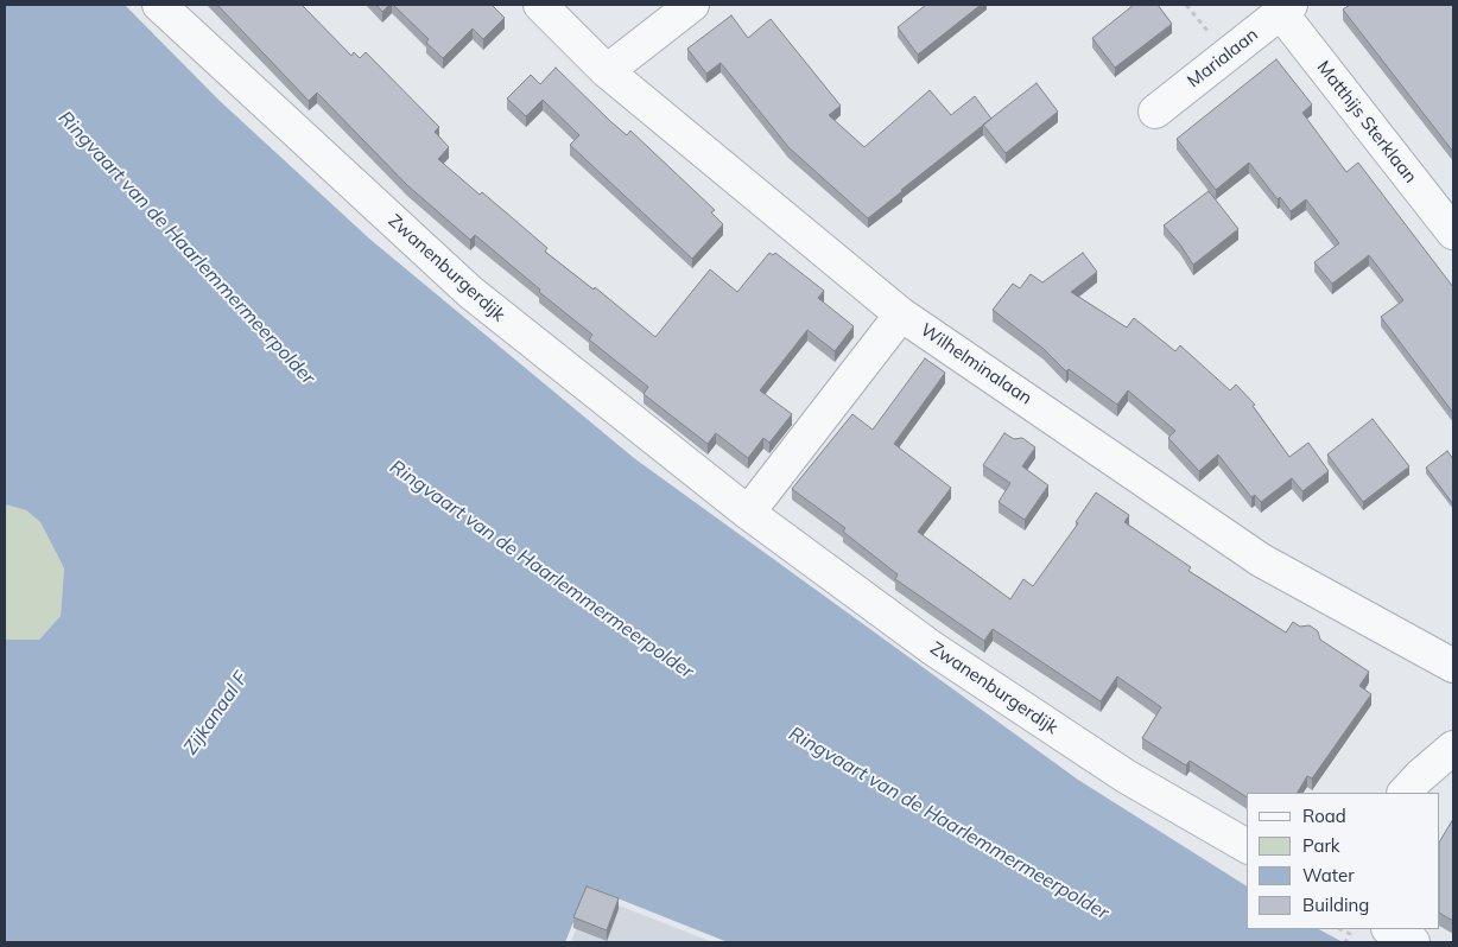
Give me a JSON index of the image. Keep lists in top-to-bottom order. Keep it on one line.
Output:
{"streets":{"street":["Marialaan","Matthijs Sterklaan","Zwanenburgerdijk","Wilhelminalaan"]},"crossings":[["Marialaan","Matthijs Sterklaan"]],"water":["Ringvaart van de Haarlemmermeerpolder","Zijkanaal F"],"legend":["Road","Park","Water","Building"]}
